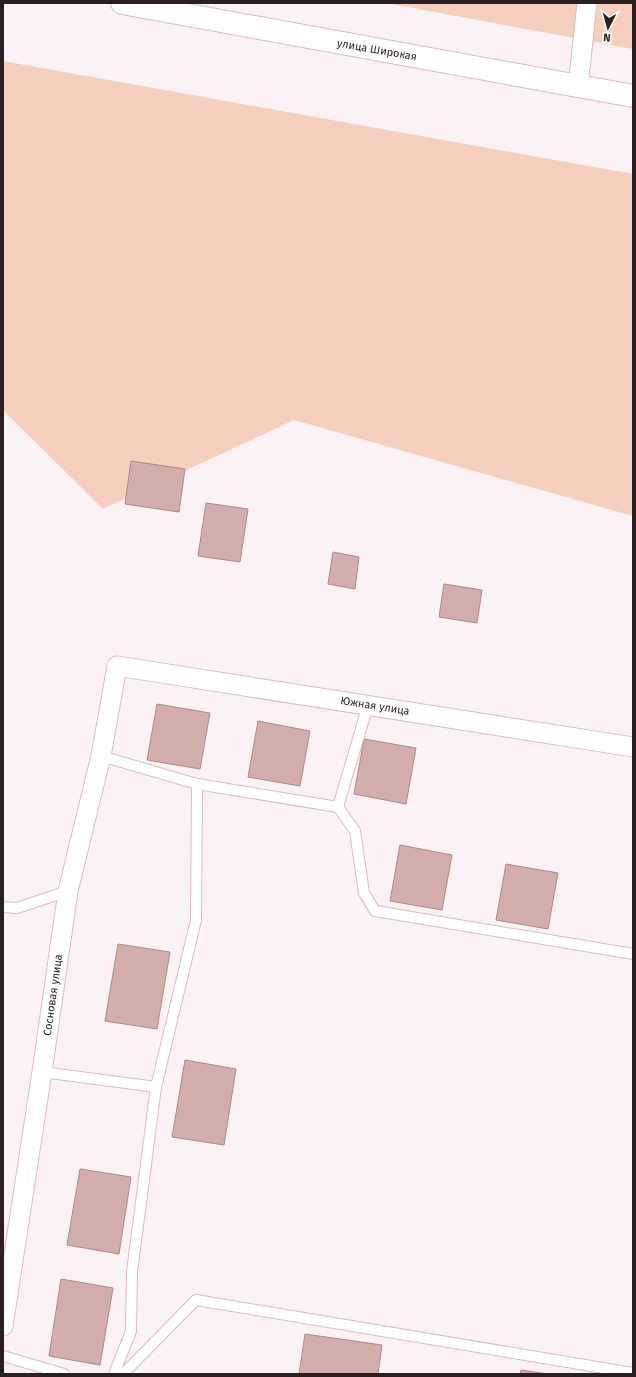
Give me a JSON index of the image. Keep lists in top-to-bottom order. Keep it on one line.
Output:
{"streets":{"main road":["улица Широкая"],"street":["Южная улица","Сосновая улица"]},"crossings":[["Южная улица","Сосновая улица"]],"north":"bottom"}
